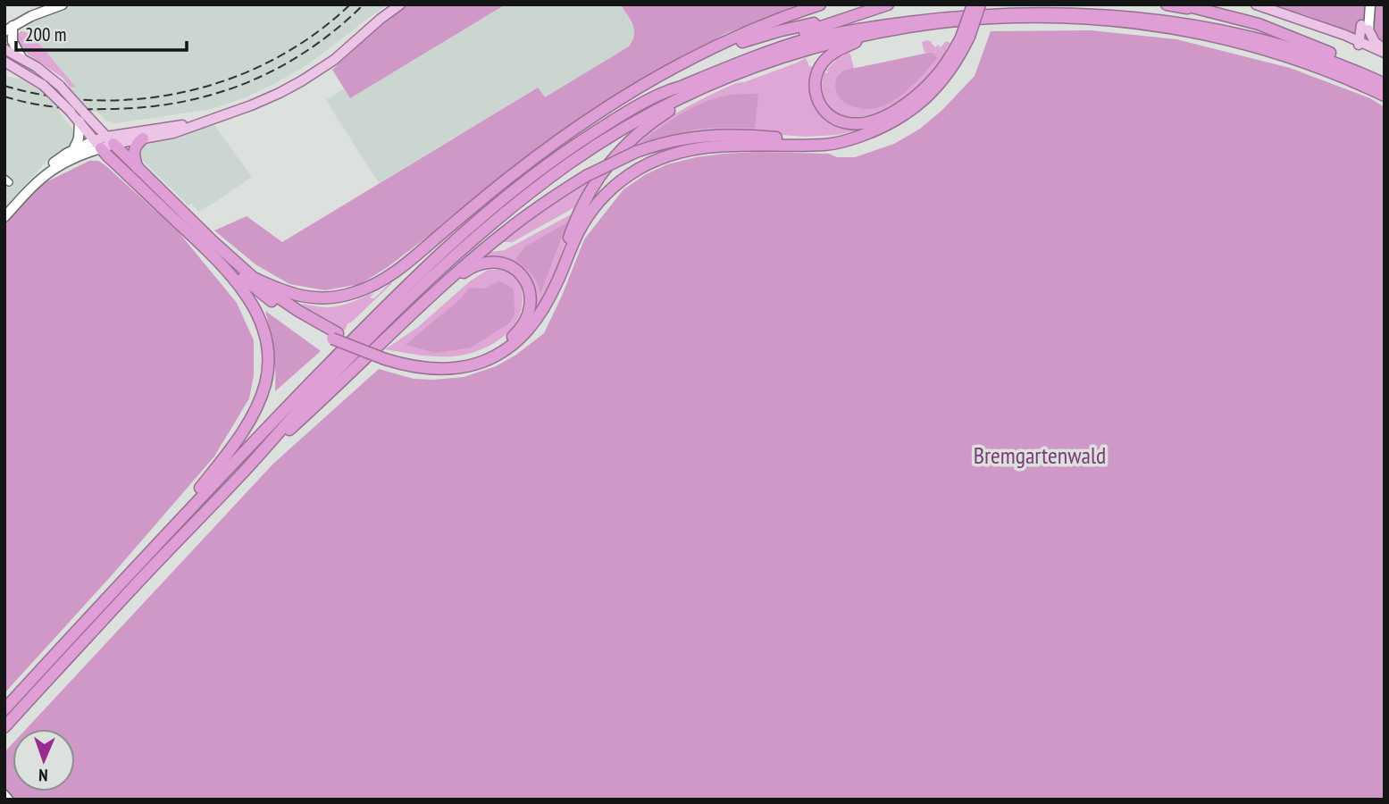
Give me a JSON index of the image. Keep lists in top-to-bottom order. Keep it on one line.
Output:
{"parks":["Bremgartenwald"],"scale_bar":"200 m","north":"bottom"}
